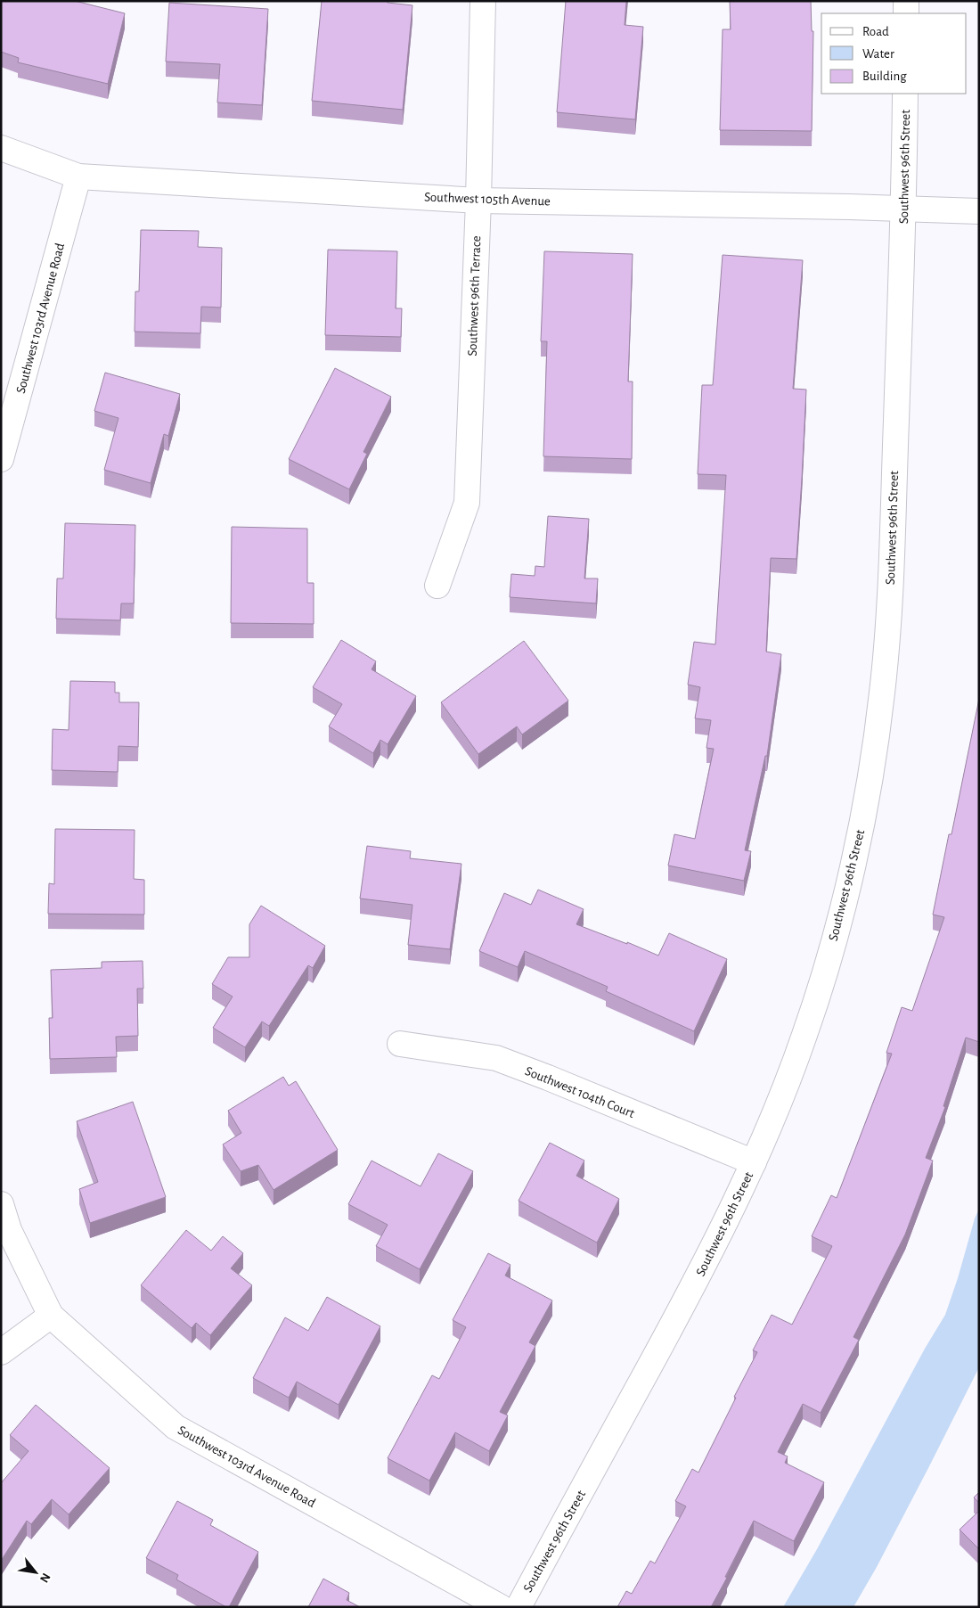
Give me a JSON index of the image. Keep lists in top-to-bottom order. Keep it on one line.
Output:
{"streets":{"street":["Southwest 96th Street","Southwest 105th Avenue","Southwest 96th Terrace","Southwest 103rd Avenue Road","Southwest 104th Court"]},"crossings":[["Southwest 96th Street","Southwest 105th Avenue"],["Southwest 96th Street","Southwest 104th Court"],["Southwest 105th Avenue","Southwest 96th Terrace"],["Southwest 105th Avenue","Southwest 103rd Avenue Road"]],"legend":["Road","Water","Building"],"north":"bottom right"}
